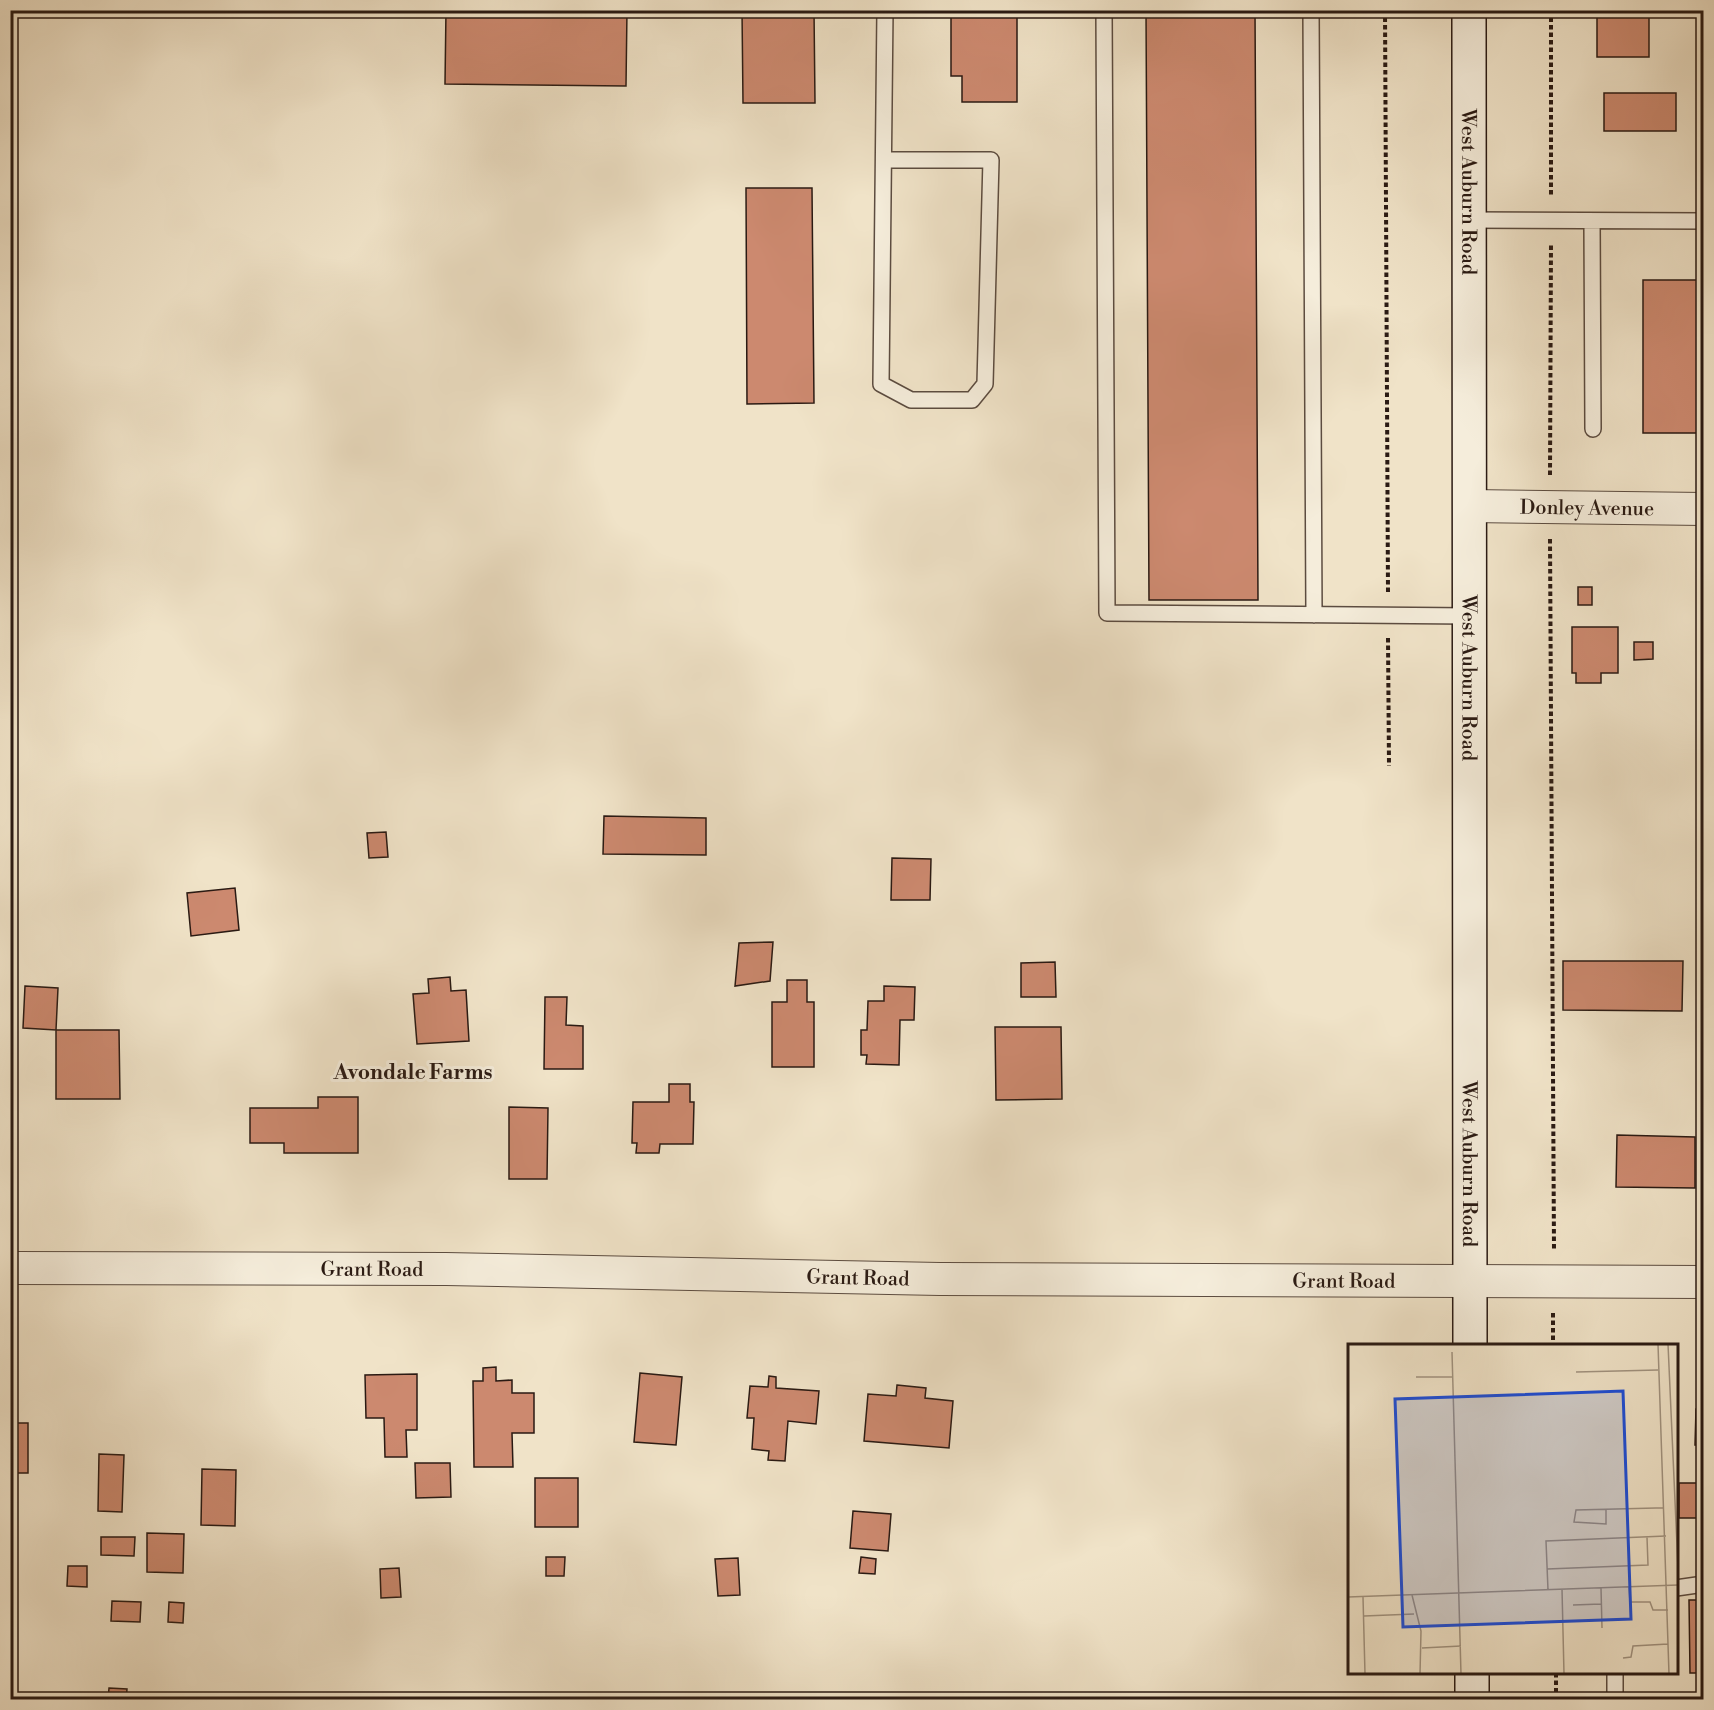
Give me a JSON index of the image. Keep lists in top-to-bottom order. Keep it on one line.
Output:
{"streets":{"main road":["West Auburn Road"],"street":["Donley Avenue","Grant Road"]},"crossings":[["West Auburn Road","Donley Avenue"],["West Auburn Road","Grant Road"]],"districts":["Avondale Farms"]}
